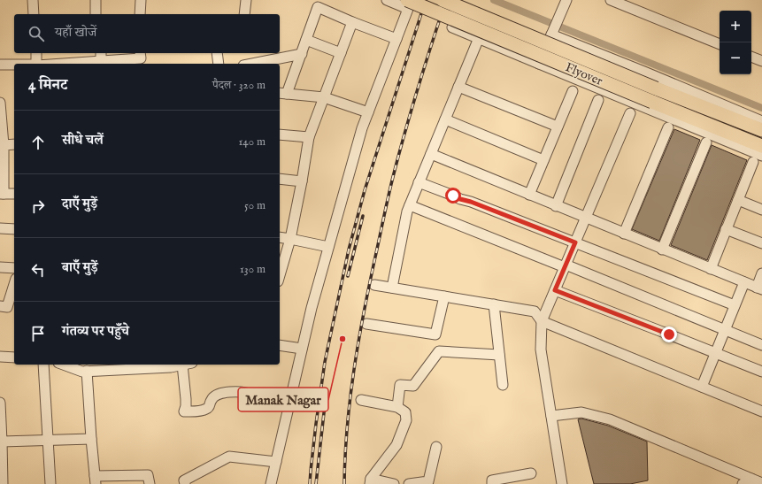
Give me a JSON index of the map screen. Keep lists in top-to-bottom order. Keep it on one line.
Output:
{"streets":{"highway":["Flyover"]},"places":["Manak Nagar"],"page":{"map_buttons":["+","−"],"search":"यहाँ खोजें","heading":["4 मिनट","पैदल · 320 m"],"list":[["सीधे चलें","140 m"],["दाएँ मुड़ें","50 m"],["बाएँ मुड़ें","130 m"],"गंतव्य पर पहुँचे"]}}
